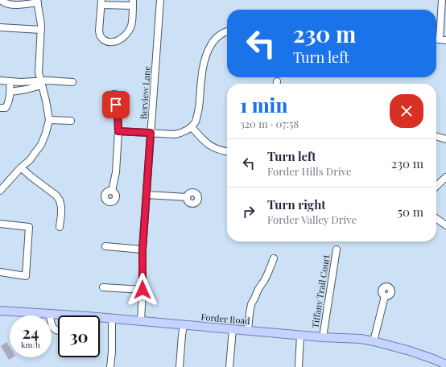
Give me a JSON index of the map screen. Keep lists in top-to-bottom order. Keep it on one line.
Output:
{"streets":{"main road":["Forder Road"],"street":["Berview Lane","Tiffany Trail Court"]},"crossings":[["Berview Lane","Forder Road"],["Tiffany Trail Court","Forder Road"]],"page":{"turn":["230 m","Turn left"],"heading":["1 min","320 m · 07:58"],"list":[{"name":"Turn left","note":"Forder Hills Drive","value":"230 m"},{"name":"Turn right","note":"Forder Valley Drive","value":"50 m"}],"speed":"24 km/h","limit":"30"}}
